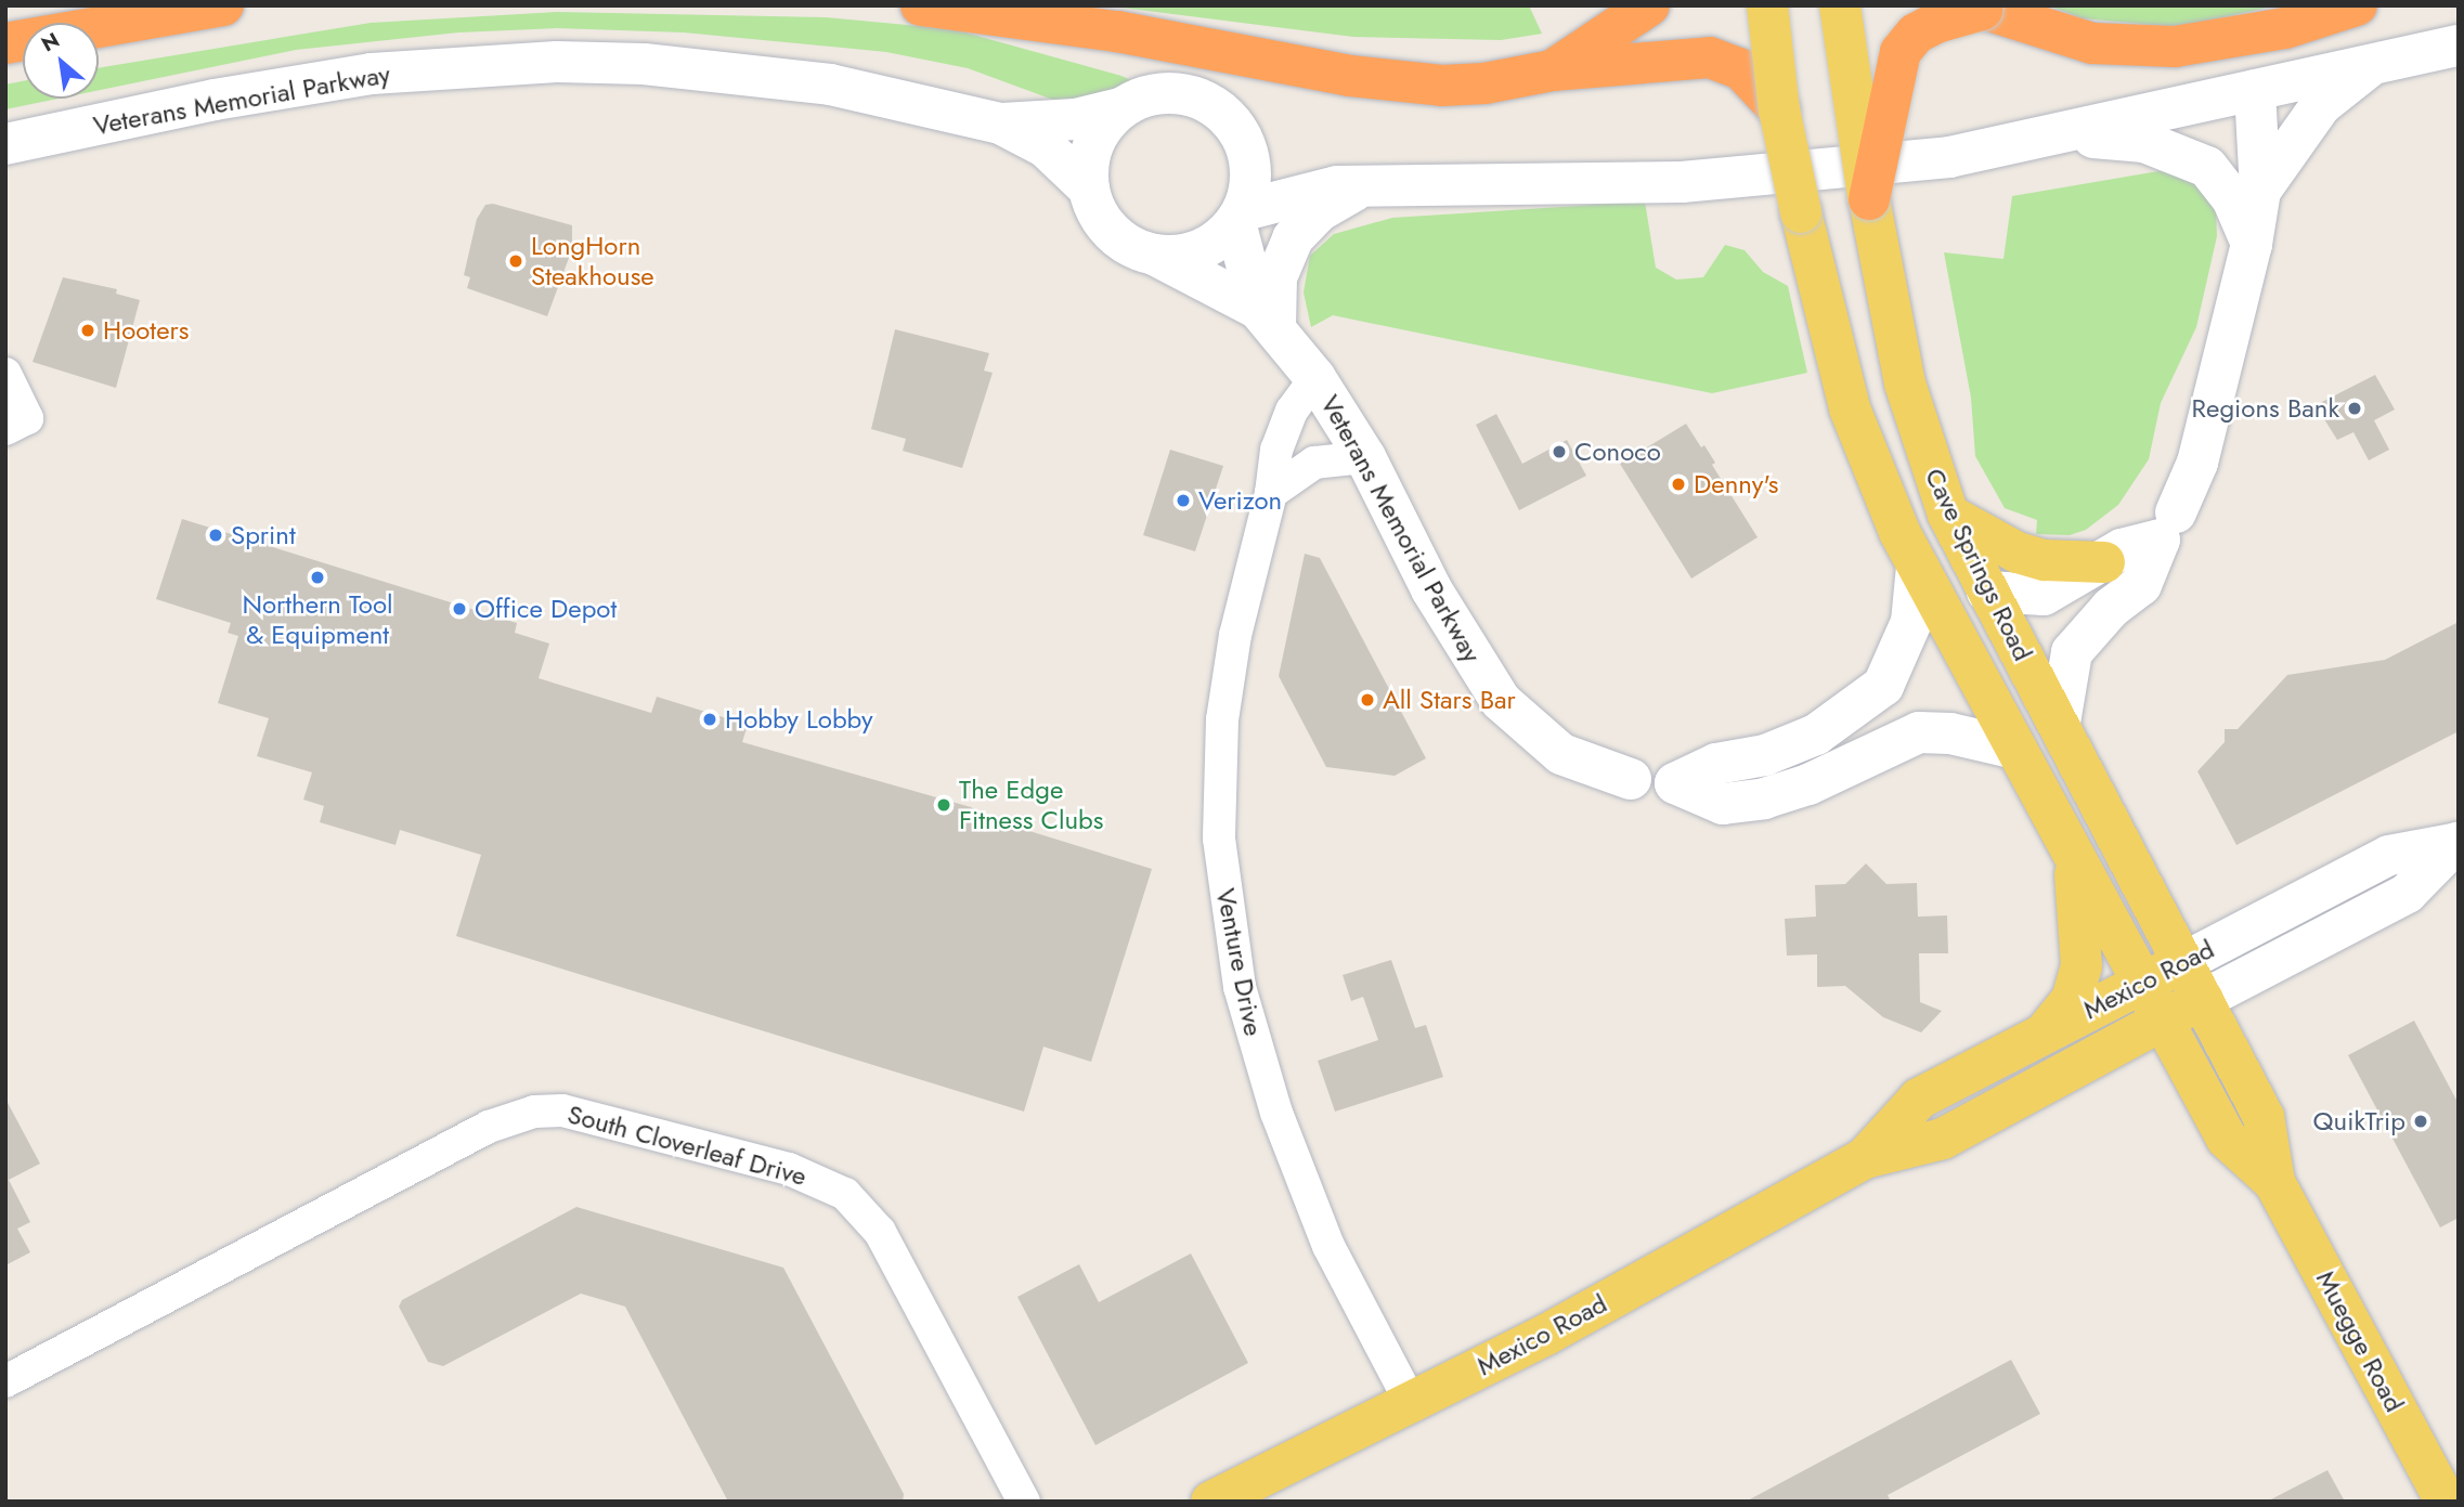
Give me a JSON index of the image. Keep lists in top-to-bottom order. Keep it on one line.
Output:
{"streets":{"main road":["Veterans Memorial Parkway","Cave Springs Road","Mexico Road","Muegge Road"],"street":["Venture Drive","South Cloverleaf Drive"]},"crossings":[["Veterans Memorial Parkway","Cave Springs Road"],["Veterans Memorial Parkway","Venture Drive"],["Cave Springs Road","Mexico Road"],["Cave Springs Road","Muegge Road"],["Venture Drive","Mexico Road"],["Mexico Road","Muegge Road"]],"places":["LongHorn Steakhouse","Hooters","Regions Bank","Conoco","Denny's","Verizon","Sprint","Northern Tool & Equipment","Office Depot","All Stars Bar","Hobby Lobby","The Edge Fitness Clubs","QuikTrip"],"north":"top left"}
